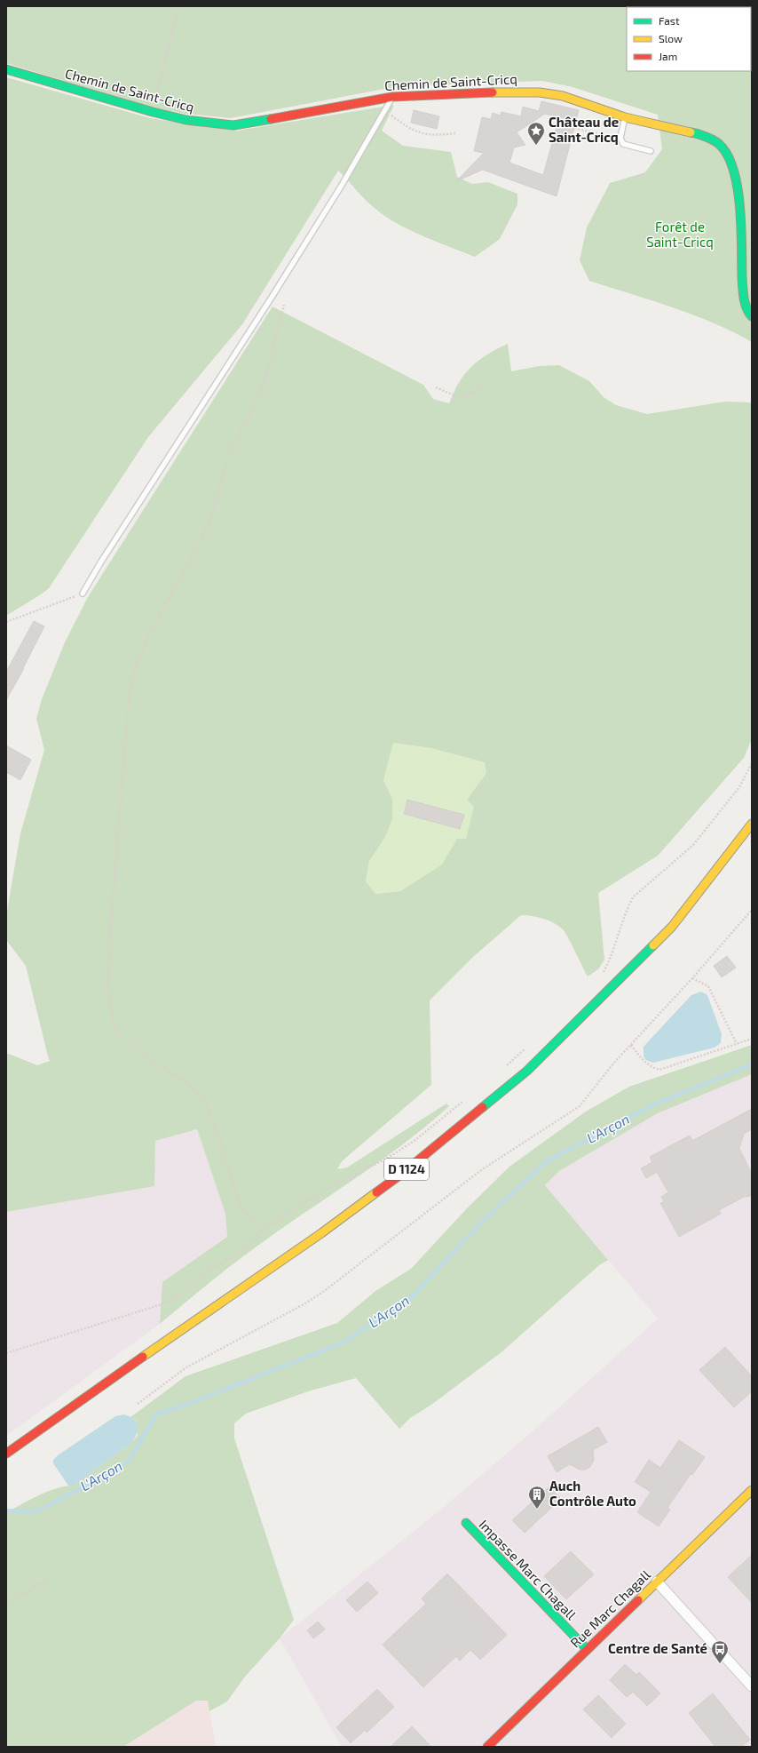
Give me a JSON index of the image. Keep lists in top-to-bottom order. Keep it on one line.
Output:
{"streets":{"main road":["Chemin de Saint-Cricq","D 1124","Impasse Marc Chagall","Rue Marc Chagall"]},"crossings":[["Impasse Marc Chagall","Rue Marc Chagall"]],"water":["L'Arçon"],"parks":["Forêt de Saint-Cricq"],"places":{"place":["Château de Saint-Cricq"],"building":["Auch Contrôle Auto"],"bus stop":["Centre de Santé"]},"legend":["Fast","Slow","Jam"]}
